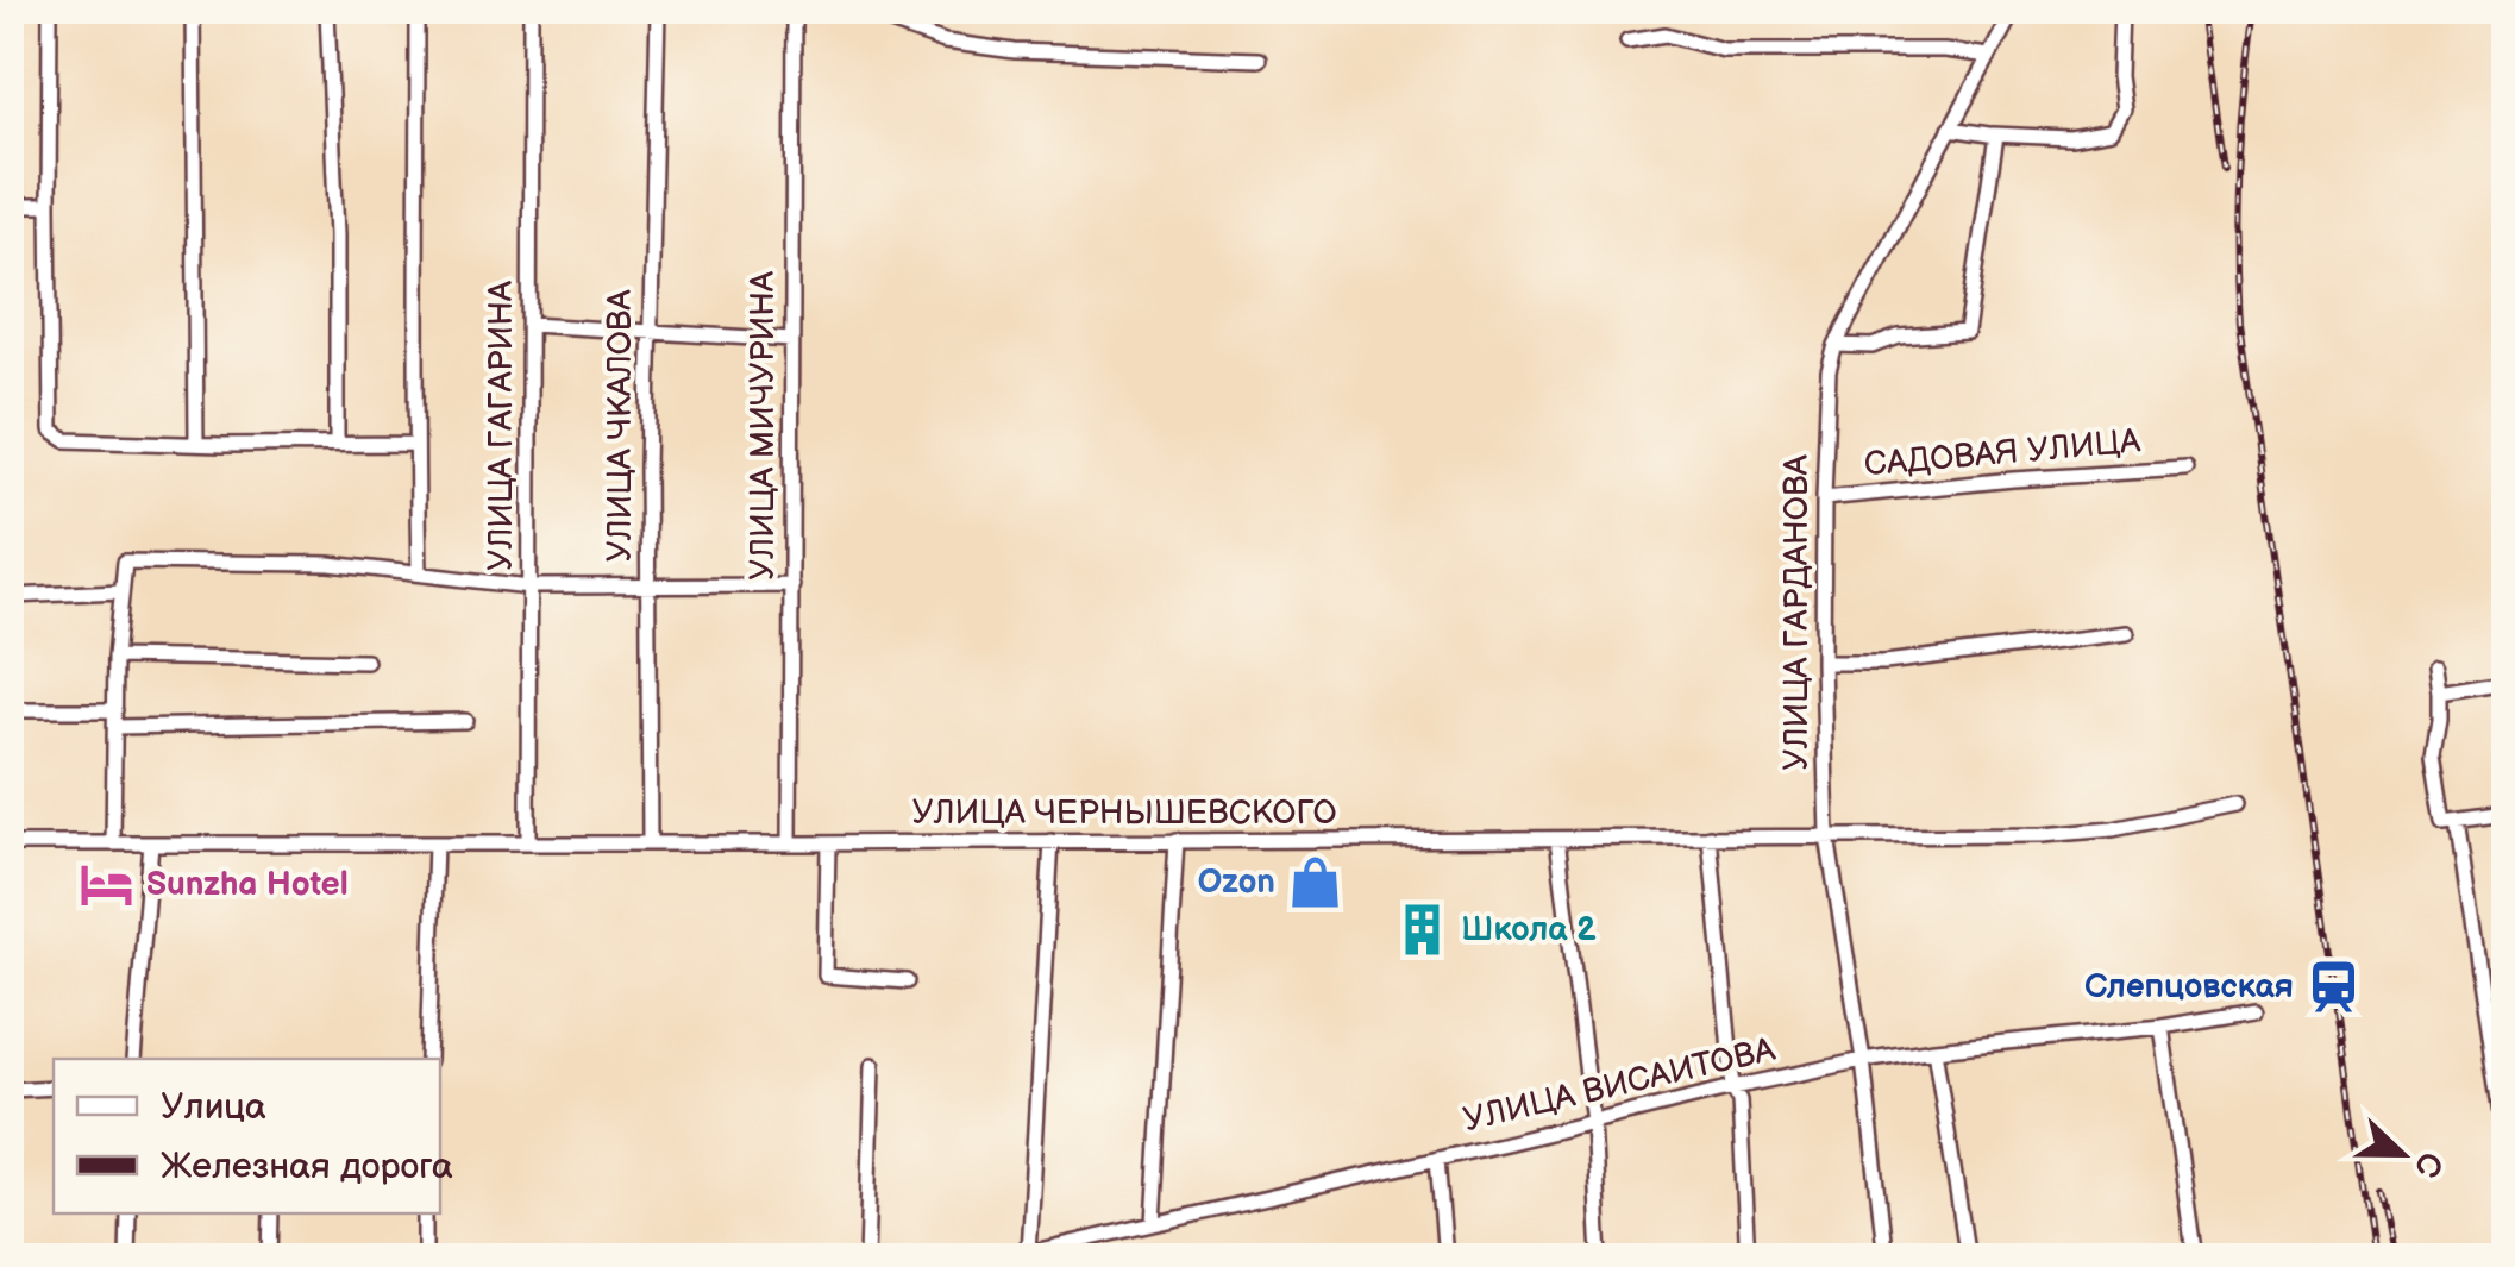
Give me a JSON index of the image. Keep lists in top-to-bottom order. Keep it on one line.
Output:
{"streets":{"street":["УЛИЦА ГАГАРИНА","УЛИЦА ЧКАЛОВА","УЛИЦА МИЧУРИНА","САДОВАЯ УЛИЦА","УЛИЦА ГАРДАНОВА","УЛИЦА ЧЕРНЫШЕВСКОГО","УЛИЦА ВИСАИТОВА"]},"crossings":[["УЛИЦА ГАГАРИНА","УЛИЦА ЧЕРНЫШЕВСКОГО"],["УЛИЦА ЧКАЛОВА","УЛИЦА ЧЕРНЫШЕВСКОГО"],["УЛИЦА МИЧУРИНА","УЛИЦА ЧЕРНЫШЕВСКОГО"],["САДОВАЯ УЛИЦА","УЛИЦА ГАРДАНОВА"],["УЛИЦА ГАРДАНОВА","УЛИЦА ЧЕРНЫШЕВСКОГО"],["УЛИЦА ГАРДАНОВА","УЛИЦА ВИСАИТОВА"]],"places":{"shop":["Ozon"],"hotel":["Sunzha Hotel"],"building":["Школа 2"],"station":["Слепцовская"]},"legend":["Улица","Железная дорога"],"north":"right"}
